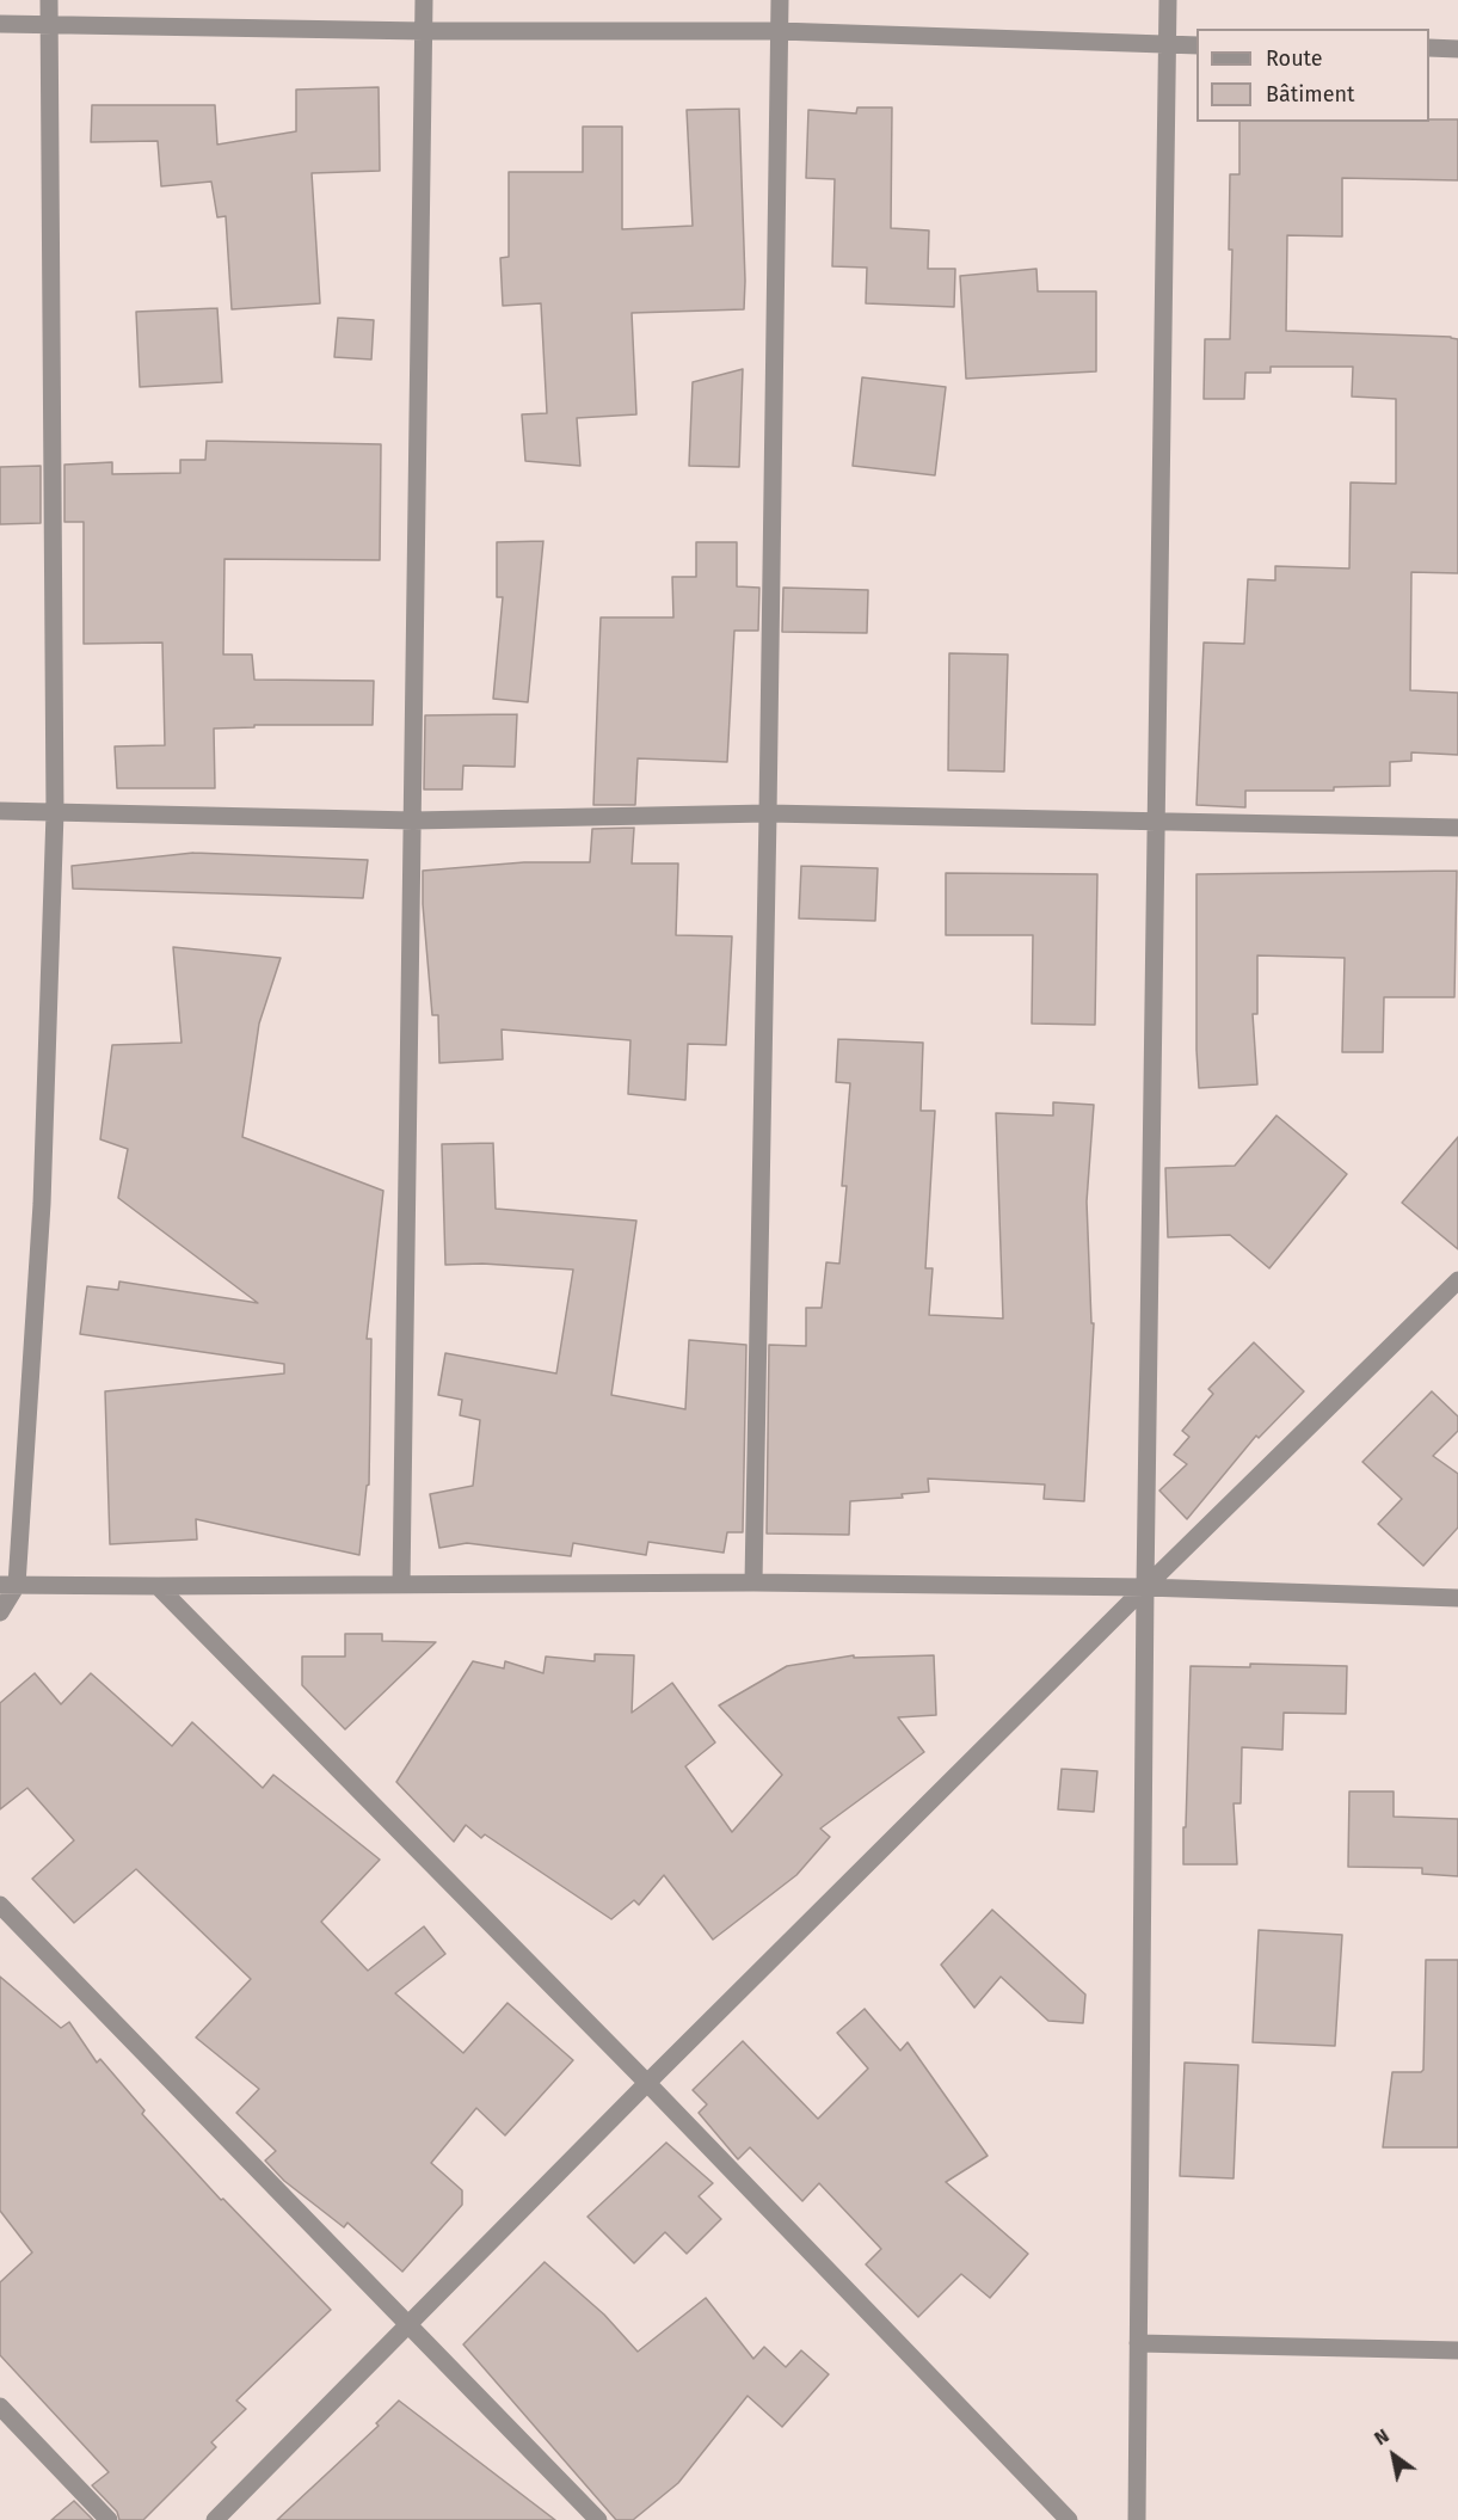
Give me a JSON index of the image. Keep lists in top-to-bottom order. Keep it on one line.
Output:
{"legend":["Route","Bâtiment"],"north":"top left"}
